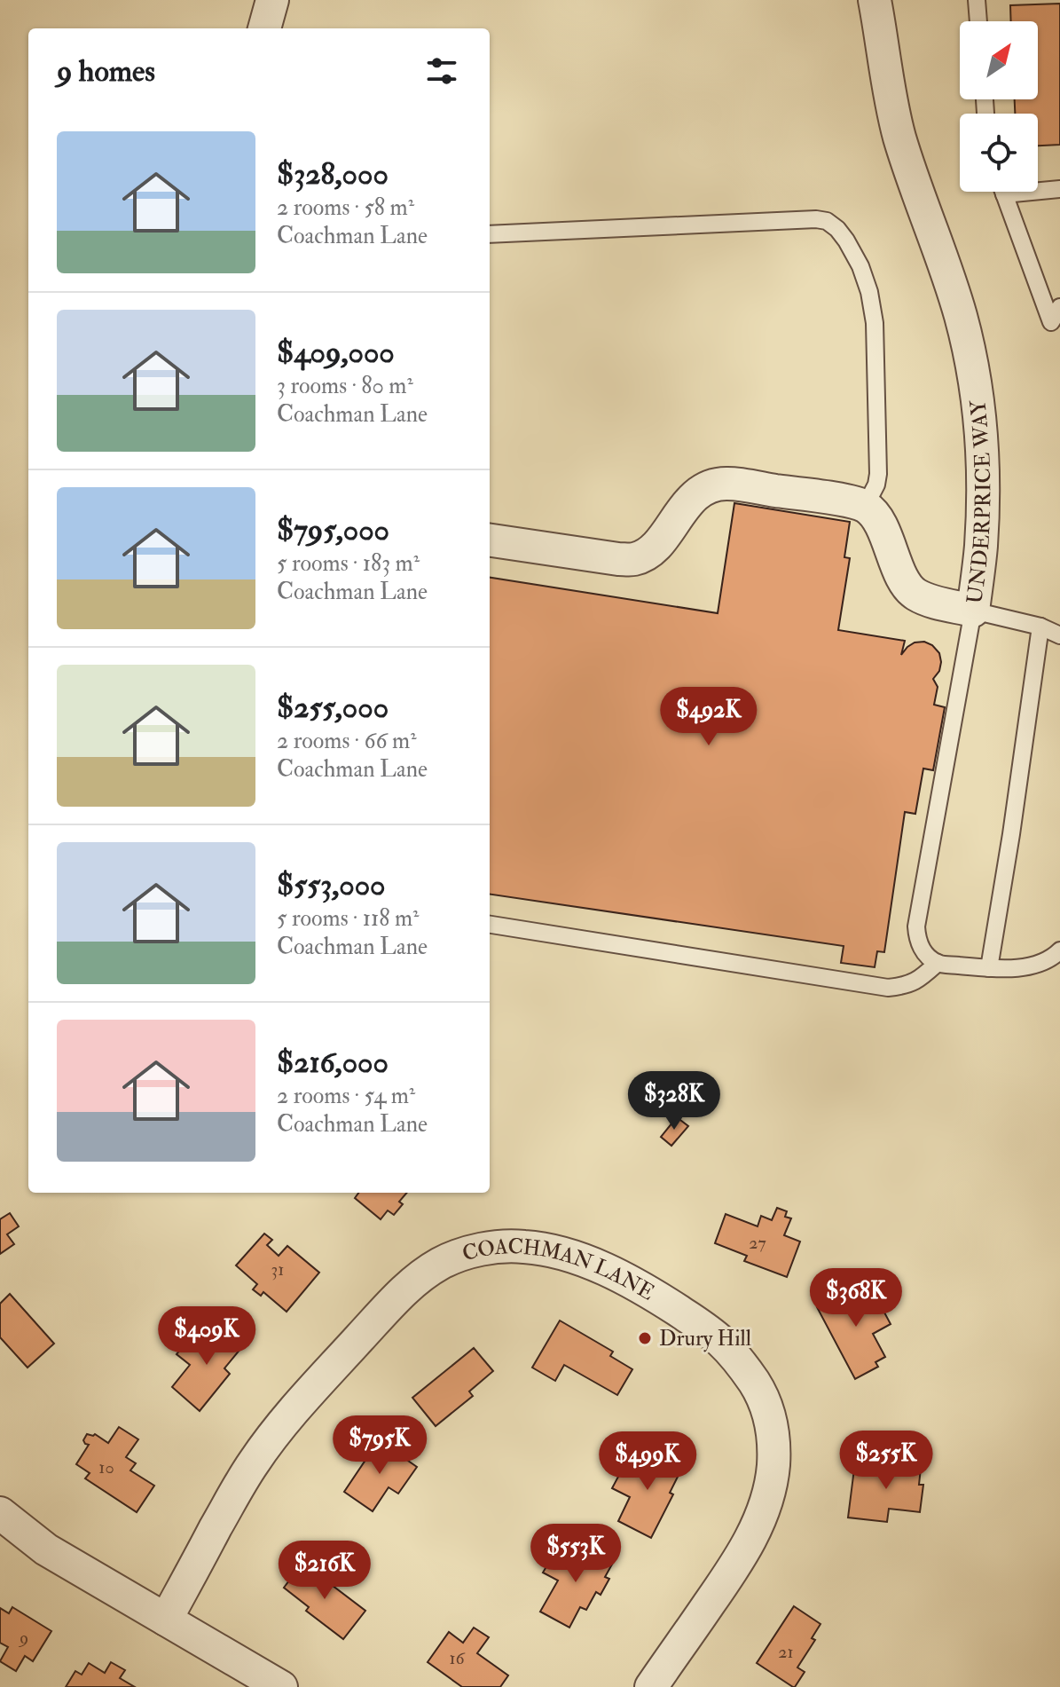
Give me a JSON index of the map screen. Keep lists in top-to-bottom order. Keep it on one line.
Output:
{"streets":{"street":["UNDERPRICE WAY","COACHMAN LANE"]},"places":["Drury Hill"],"house_numbers":["27","31","10","9","21","16"],"north":"top right","page":{"heading":"9 homes","list":[{"name":"$328,000","note":"2 rooms · 58 m² · Coachman Lane"},{"name":"$409,000","note":"3 rooms · 80 m² · Coachman Lane"},{"name":"$795,000","note":"5 rooms · 183 m² · Coachman Lane"},{"name":"$255,000","note":"2 rooms · 66 m² · Coachman Lane"},{"name":"$553,000","note":"5 rooms · 118 m² · Coachman Lane"},{"name":"$216,000","note":"2 rooms · 54 m² · Coachman Lane"}],"price":["$492K","$328K","$368K","$409K","$795K","$255K","$499K","$553K","$216K"]}}
